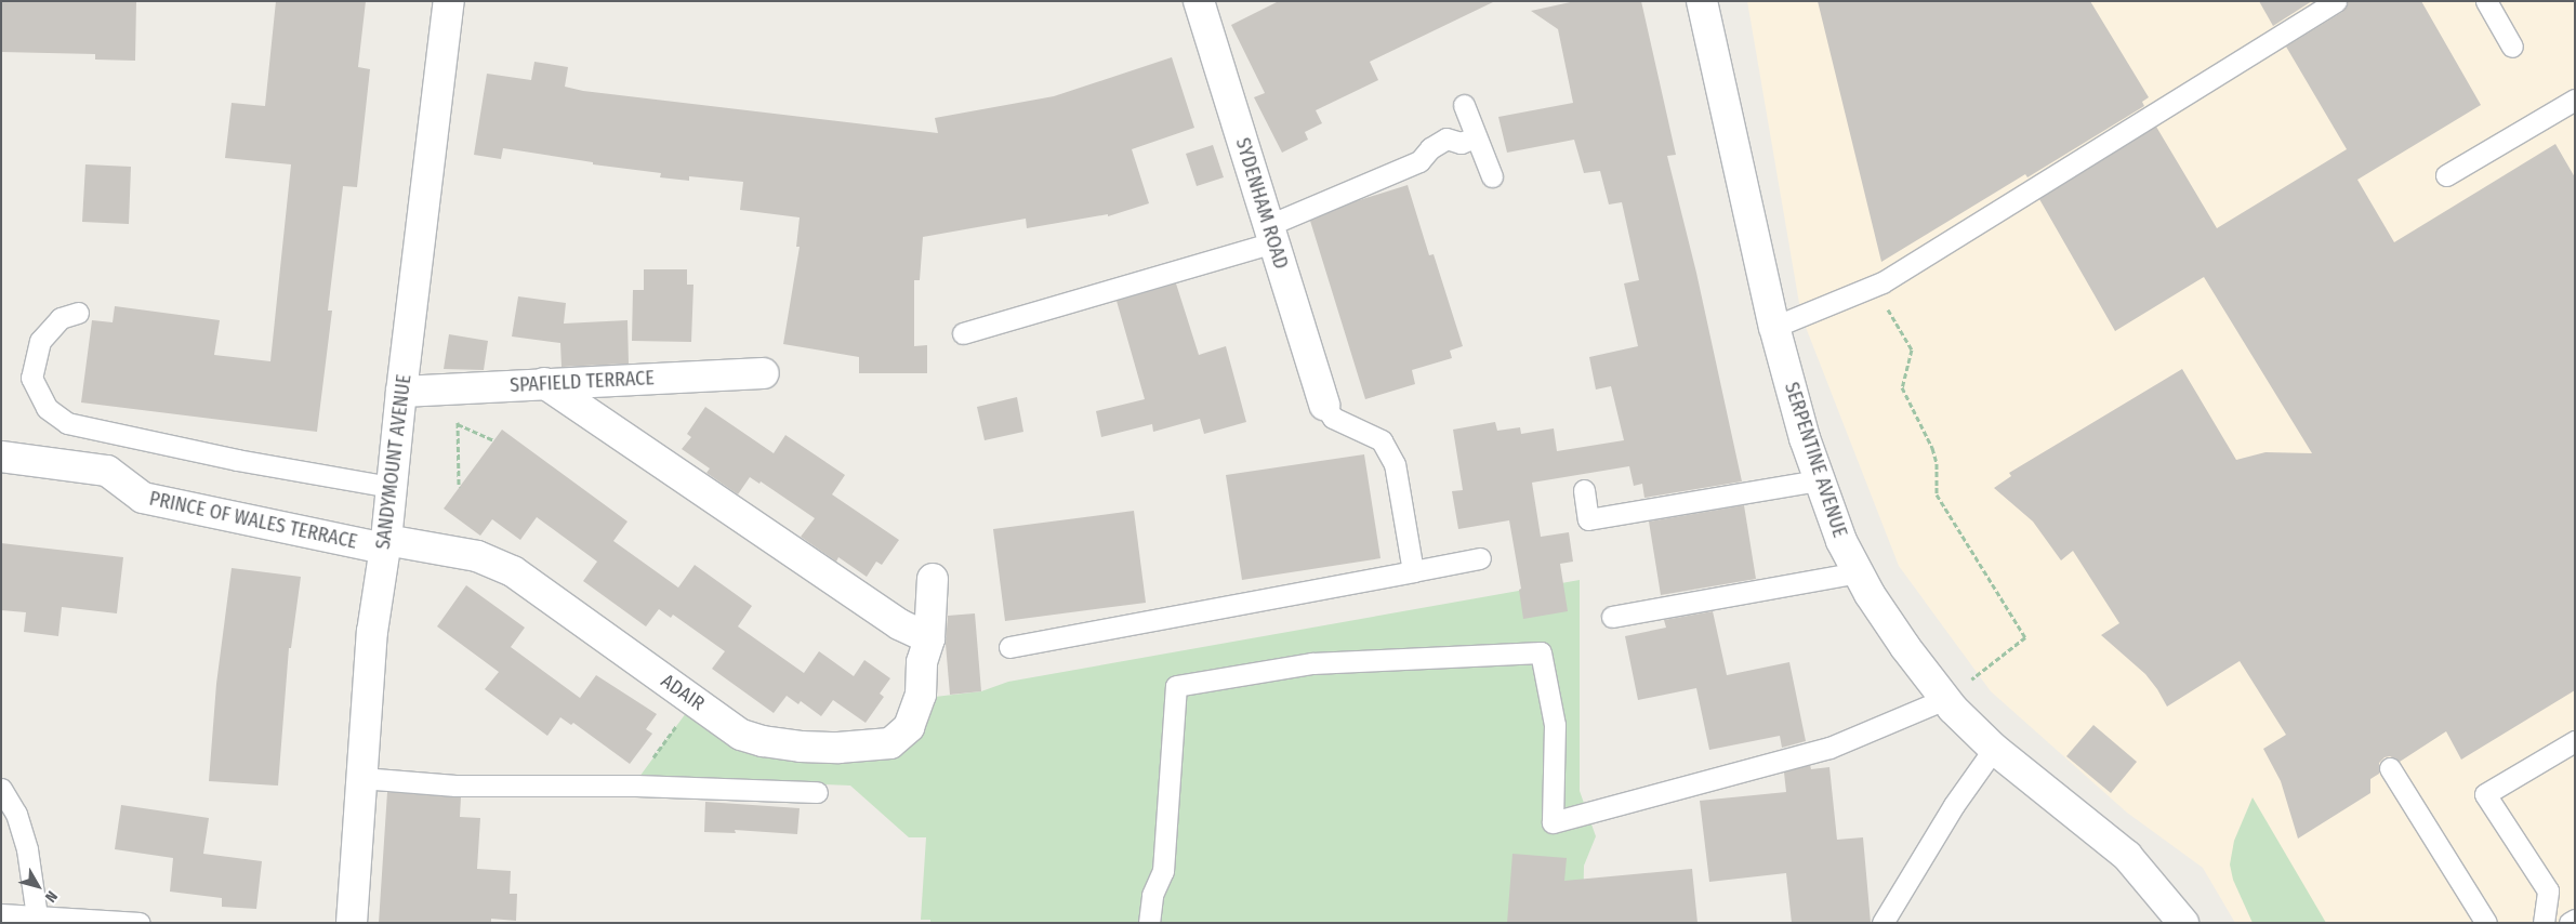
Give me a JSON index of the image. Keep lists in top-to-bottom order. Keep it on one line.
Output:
{"streets":{"street":["SYDENHAM ROAD","SPAFIELD TERRACE","SERPENTINE AVENUE","SANDYMOUNT AVENUE","PRINCE OF WALES TERRACE","ADAIR"]},"crossings":[["SPAFIELD TERRACE","SANDYMOUNT AVENUE"],["SANDYMOUNT AVENUE","PRINCE OF WALES TERRACE"],["SANDYMOUNT AVENUE","ADAIR"],["PRINCE OF WALES TERRACE","ADAIR"]],"north":"bottom right"}
